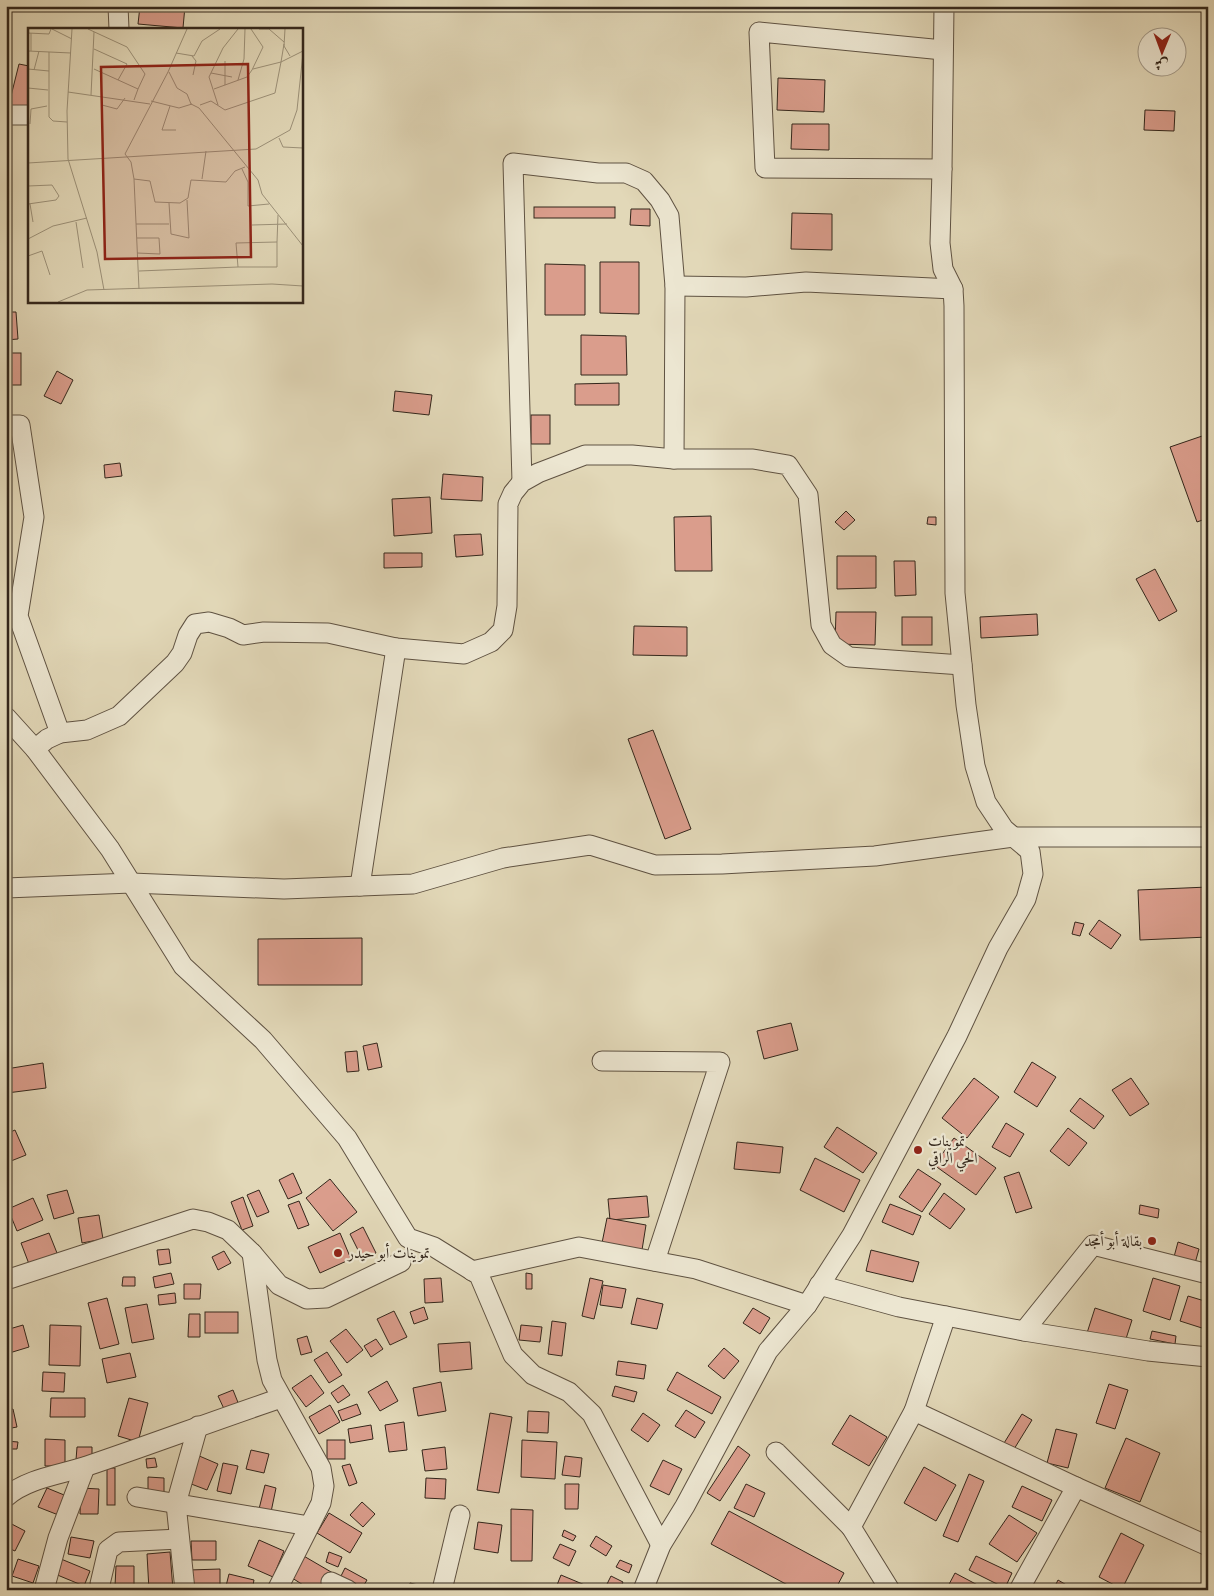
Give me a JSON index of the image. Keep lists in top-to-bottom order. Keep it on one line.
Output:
{"places":["تموينات الحي الراقي","بقالة أبو أمجد","تموينات أبو حيدر"],"north":"bottom"}
